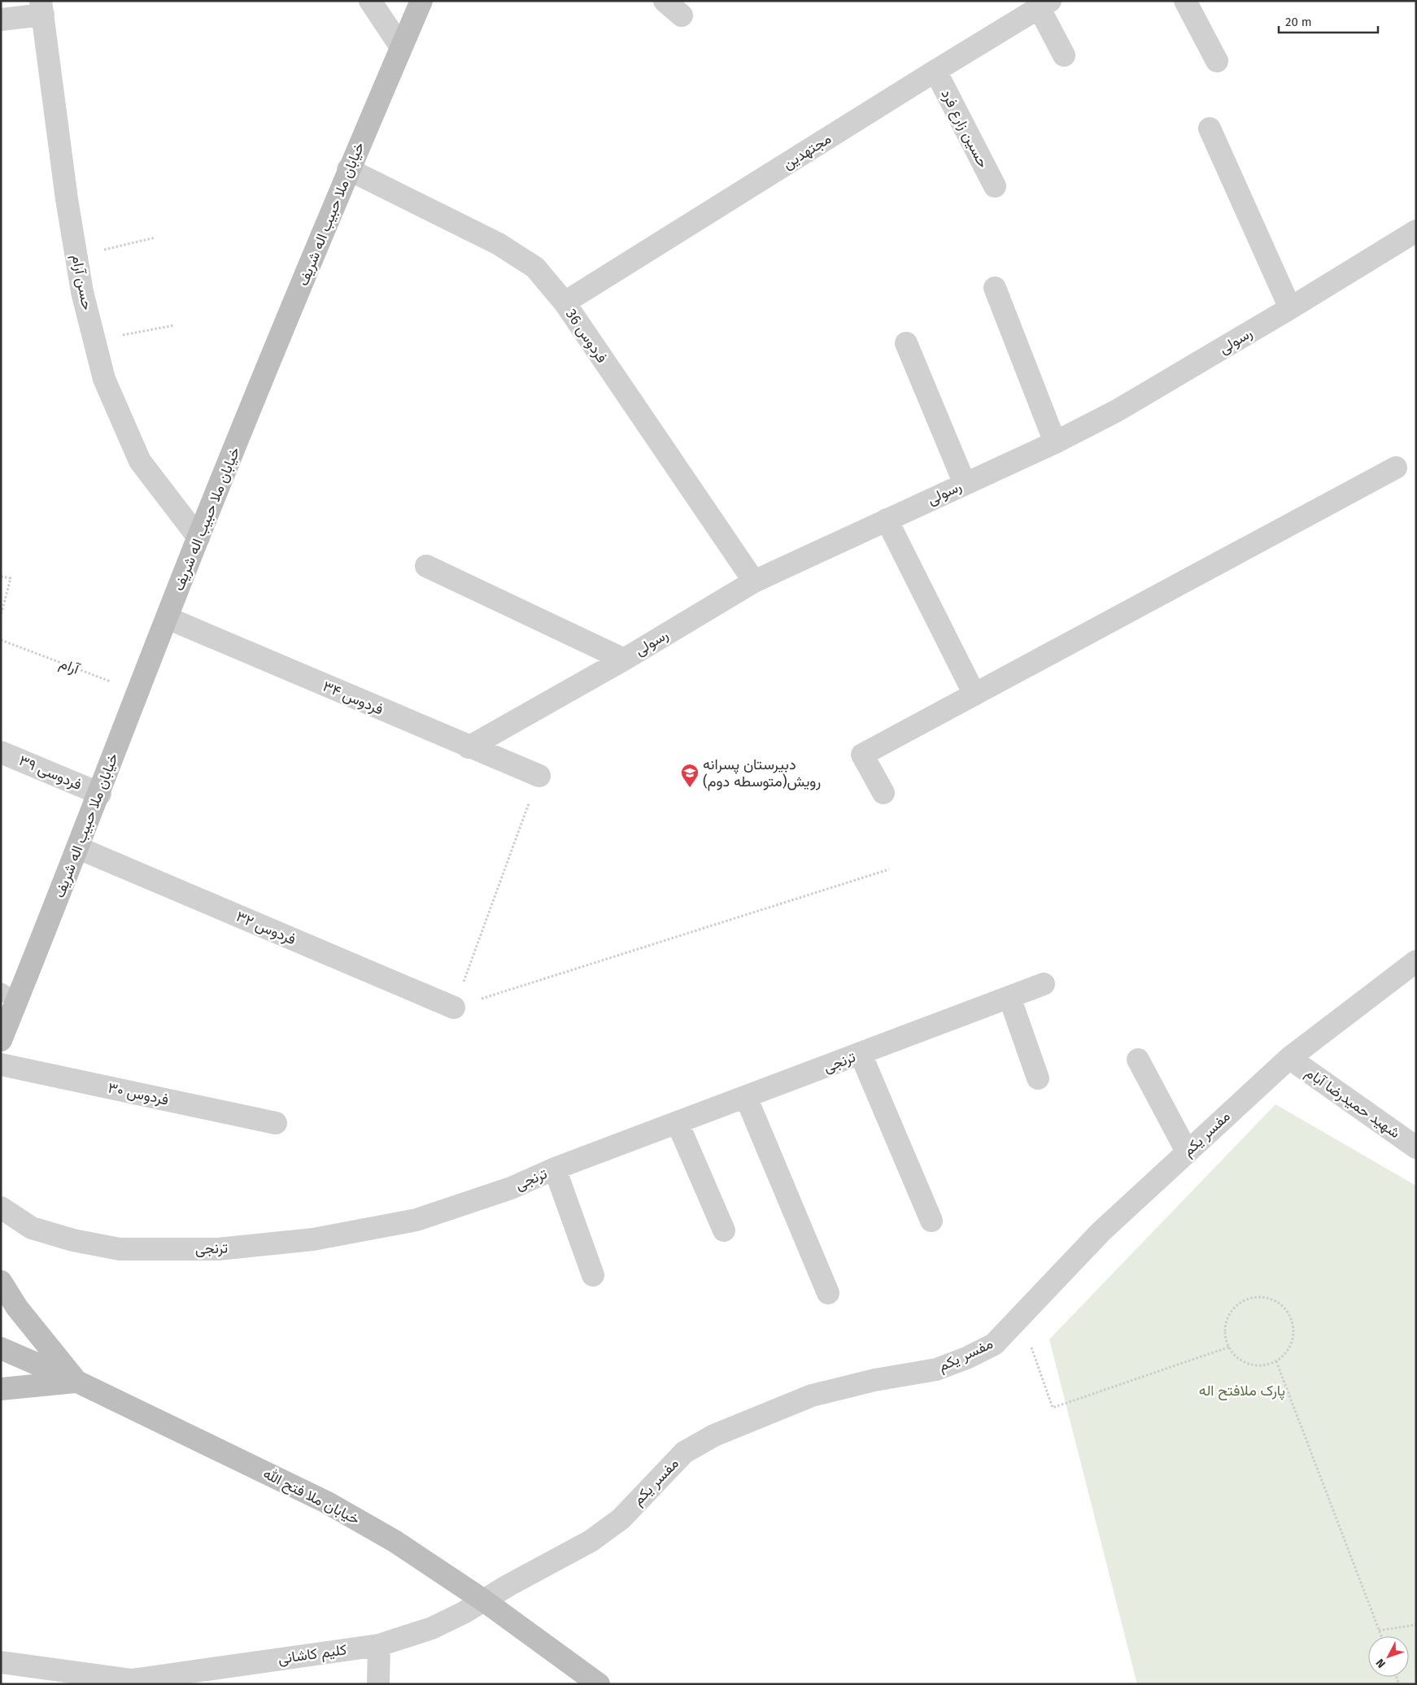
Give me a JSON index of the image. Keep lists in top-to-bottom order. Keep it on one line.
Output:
{"streets":{"main road":["خیابان ملا حبیب اله شریف","خیابان ملا فتح الله"],"street":["حسین‌ زارع‌ فرد","مجتهدین","حسن آرام","فردوس 36","رسولی","فردوس ۳۴","فردوسی ۳۹","فردوس ۳۲","ترنجی","فردوس ۳۰","شهید حمیدرضا آبام","مفسر یکم","کلیم کاشانی"],"path":["آرام"]},"crossings":[["حسین‌ زارع‌ فرد","مجتهدین"],["مجتهدین","فردوس 36"],["خیابان ملا حبیب اله شریف","حسن آرام"],["خیابان ملا حبیب اله شریف","فردوس 36"],["خیابان ملا حبیب اله شریف","آرام"],["خیابان ملا حبیب اله شریف","فردوس ۳۴"],["خیابان ملا حبیب اله شریف","فردوسی ۳۹"],["خیابان ملا حبیب اله شریف","فردوس ۳۲"],["فردوس 36","رسولی"],["رسولی","فردوس ۳۴"],["شهید حمیدرضا آبام","مفسر یکم"],["مفسر یکم","خیابان ملا فتح الله"],["مفسر یکم","کلیم کاشانی"],["خیابان ملا فتح الله","کلیم کاشانی"]],"parks":["پارک ملافتح اله"],"places":{"school or university":["دبیرستان پسرانه رویش(متوسطه دوم)"]},"scale_bar":"20 m","north":"bottom left"}
